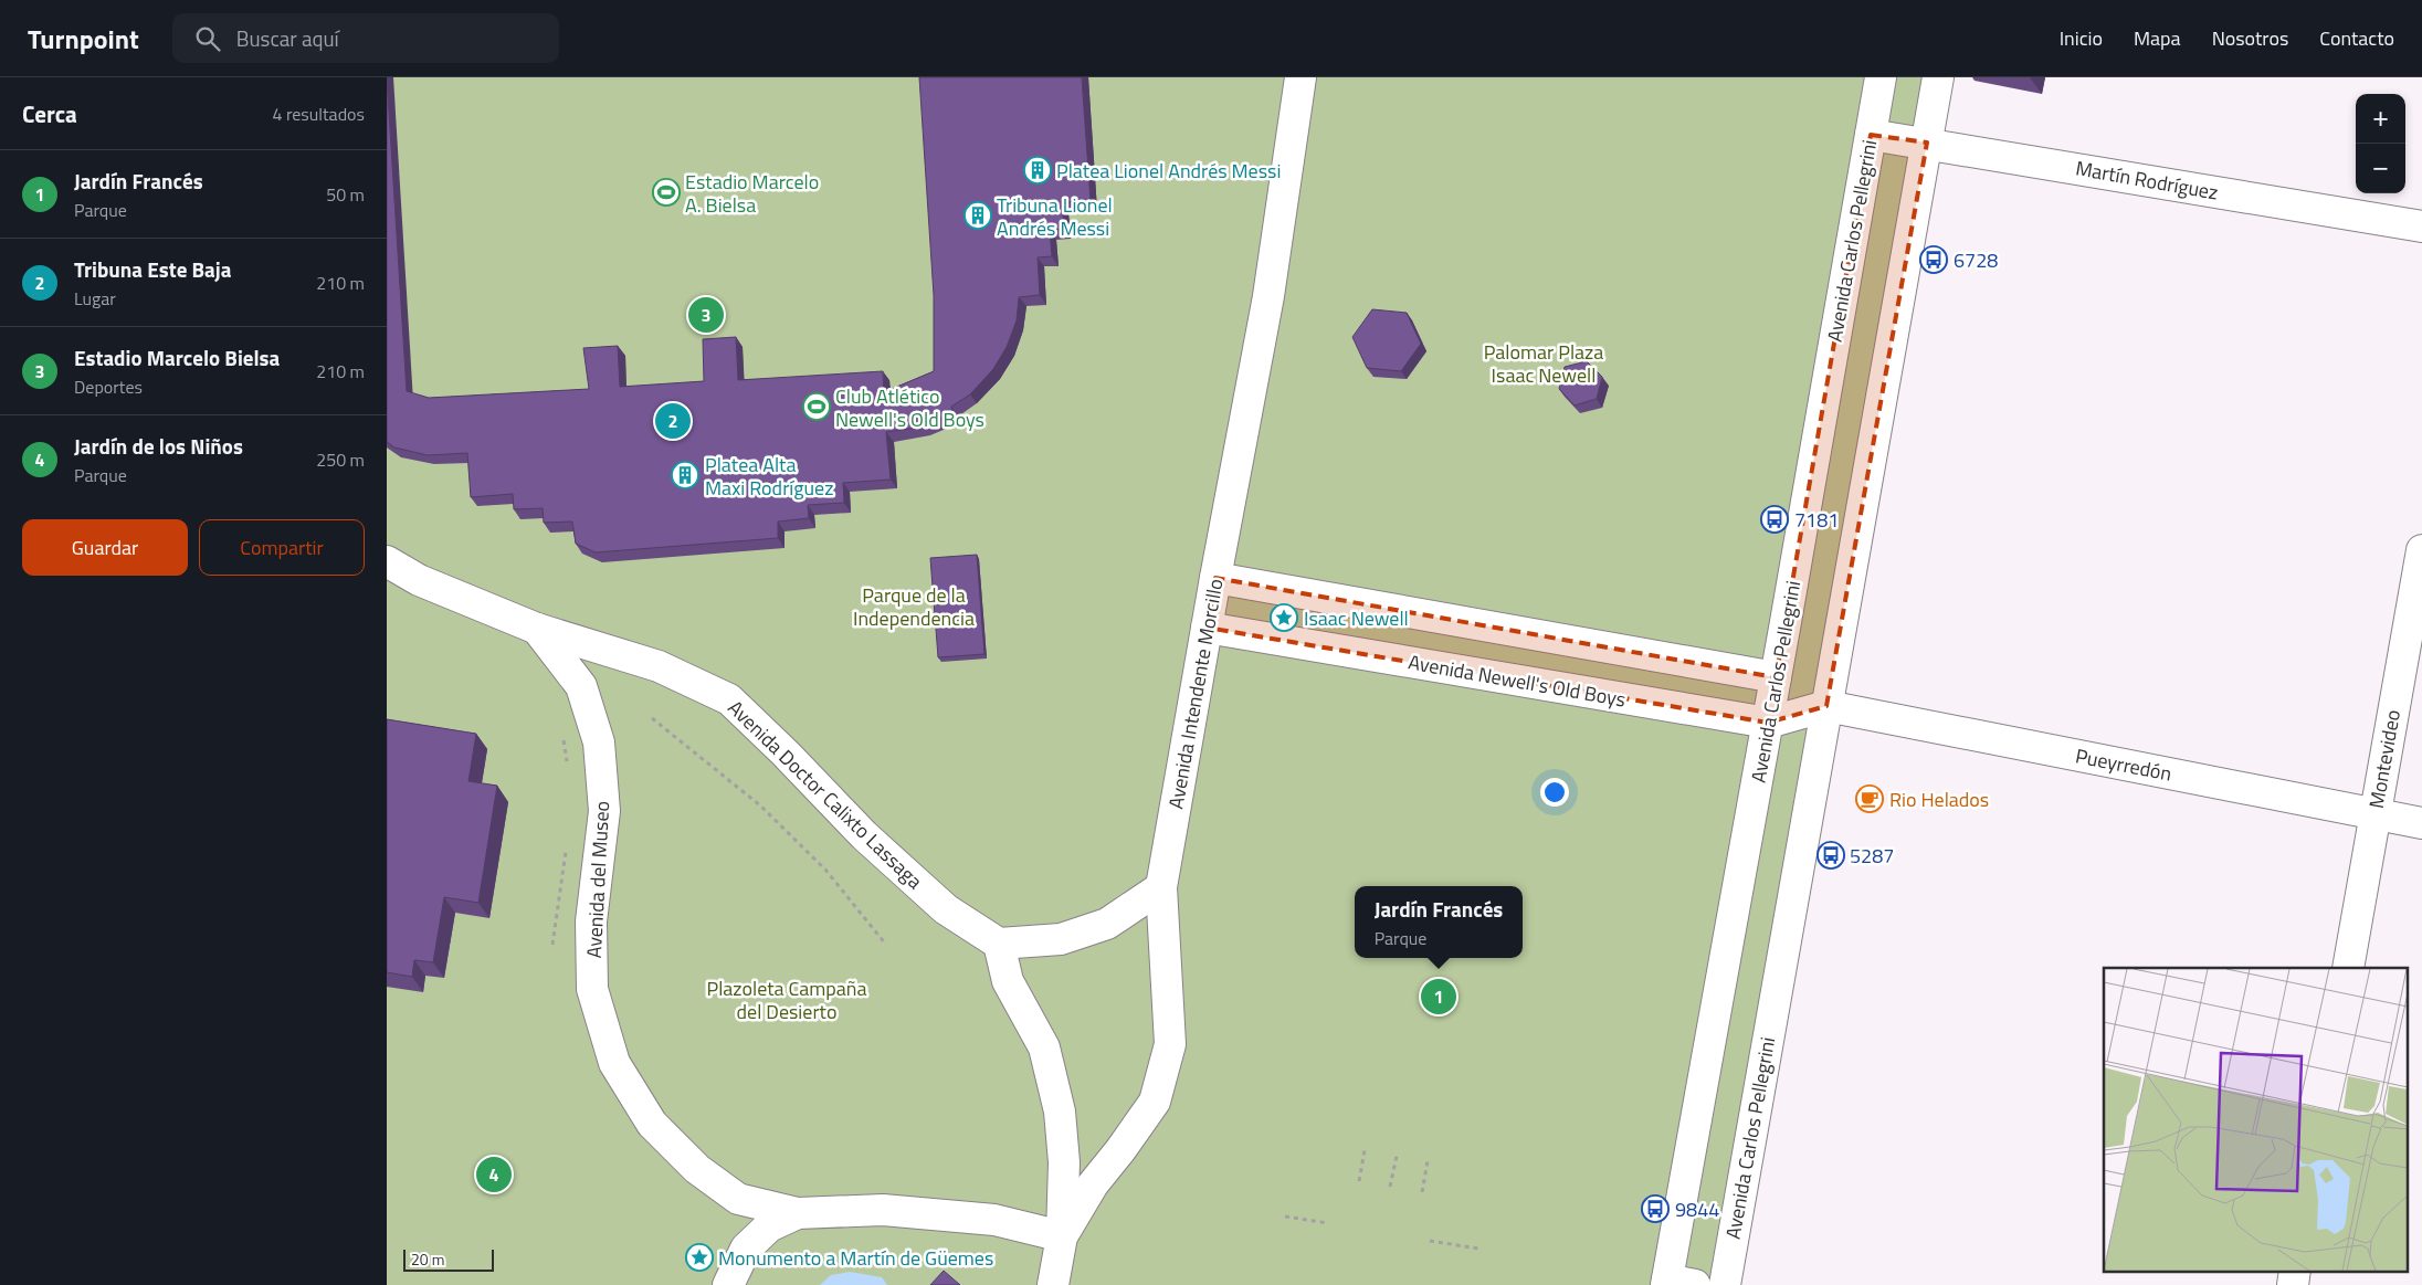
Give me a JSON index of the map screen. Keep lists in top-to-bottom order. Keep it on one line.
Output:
{"streets":{"street":["Martín Rodríguez","Avenida Carlos Pellegrini","Avenida Newell's Old Boys","Avenida Intendente Morcillo","Montevideo","Pueyrredón","Avenida Doctor Calixto Lassaga","Avenida del Museo"]},"crossings":[["Martín Rodríguez","Avenida Carlos Pellegrini"],["Avenida Carlos Pellegrini","Avenida Newell's Old Boys"],["Avenida Carlos Pellegrini","Pueyrredón"],["Avenida Newell's Old Boys","Avenida Intendente Morcillo"],["Avenida Newell's Old Boys","Pueyrredón"],["Montevideo","Pueyrredón"],["Avenida Doctor Calixto Lassaga","Avenida del Museo"]],"parks":["Palomar Plaza Isaac Newell","Parque de la Independencia","Plazoleta Campaña del Desierto"],"places":{"building":["Platea Lionel Andrés Messi","Tribuna Lionel Andrés Messi","Platea Alta Maxi Rodríguez"],"sports":["Estadio Marcelo A. Bielsa","Club Atlético Newell's Old Boys"],"bus stop":["6728","7181","5287","9844"],"place":["Isaac Newell","Monumento a Martín de Güemes"],"cafe":["Rio Helados"]},"scale_bar":"20 m","page":{"header":"Turnpoint","search":"Buscar aquí","nav":["Inicio","Mapa","Nosotros","Contacto"],"heading":["Cerca","4 resultados"],"map_buttons":["+","−"],"list":[{"mark":"1","name":"Jardín Francés","note":"Parque","value":"50 m"},{"mark":"2","name":"Tribuna Este Baja","note":"Lugar","value":"210 m"},{"mark":"3","name":"Estadio Marcelo Bielsa","note":"Deportes","value":"210 m"},{"mark":"4","name":"Jardín de los Niños","note":"Parque","value":"250 m"}],"pins":["3","2","1","4"],"buttons":["Guardar","Compartir"],"popup":["Jardín Francés","Parque"],"scale":"20 m"}}
